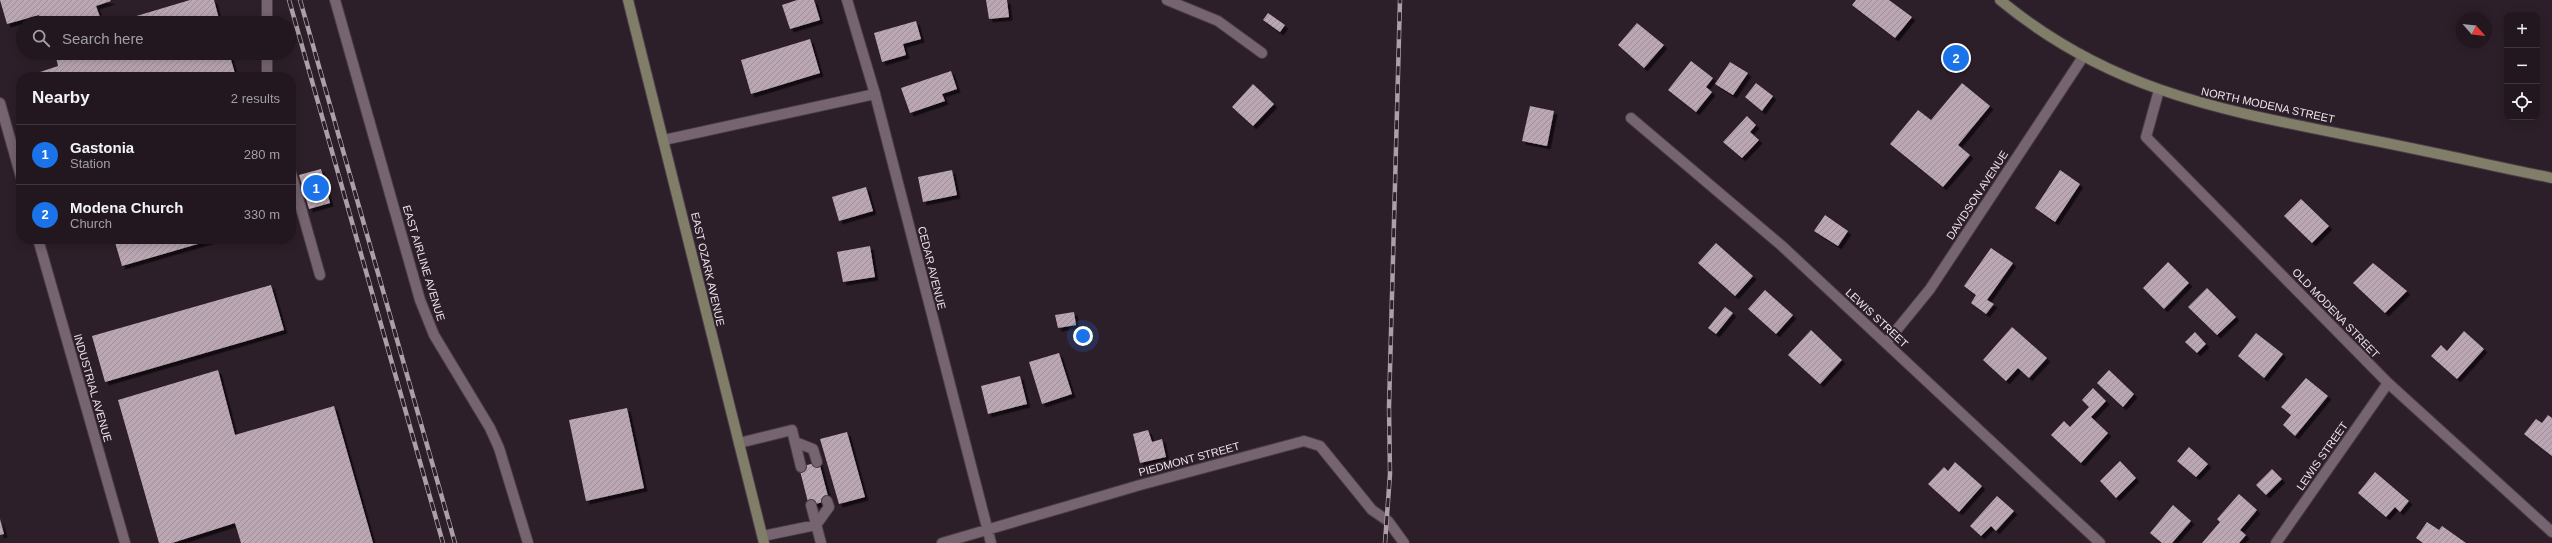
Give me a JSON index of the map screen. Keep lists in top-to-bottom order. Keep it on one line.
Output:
{"streets":{"street":["NORTH MODENA STREET","DAVIDSON AVENUE","EAST AIRLINE AVENUE","CEDAR AVENUE","EAST OZARK AVENUE","OLD MODENA STREET","LEWIS STREET","INDUSTRIAL AVENUE","PIEDMONT STREET"]},"crossings":[["NORTH MODENA STREET","DAVIDSON AVENUE"],["NORTH MODENA STREET","OLD MODENA STREET"],["DAVIDSON AVENUE","LEWIS STREET"],["CEDAR AVENUE","PIEDMONT STREET"],["OLD MODENA STREET","LEWIS STREET"]],"north":"bottom right","page":{"map_buttons":["+","−"],"search":"Search here","pins":["2","1"],"heading":["Nearby","2 results"],"list":[{"mark":"1","name":"Gastonia","note":"Station","value":"280 m"},{"mark":"2","name":"Modena Church","note":"Church","value":"330 m"}]}}
